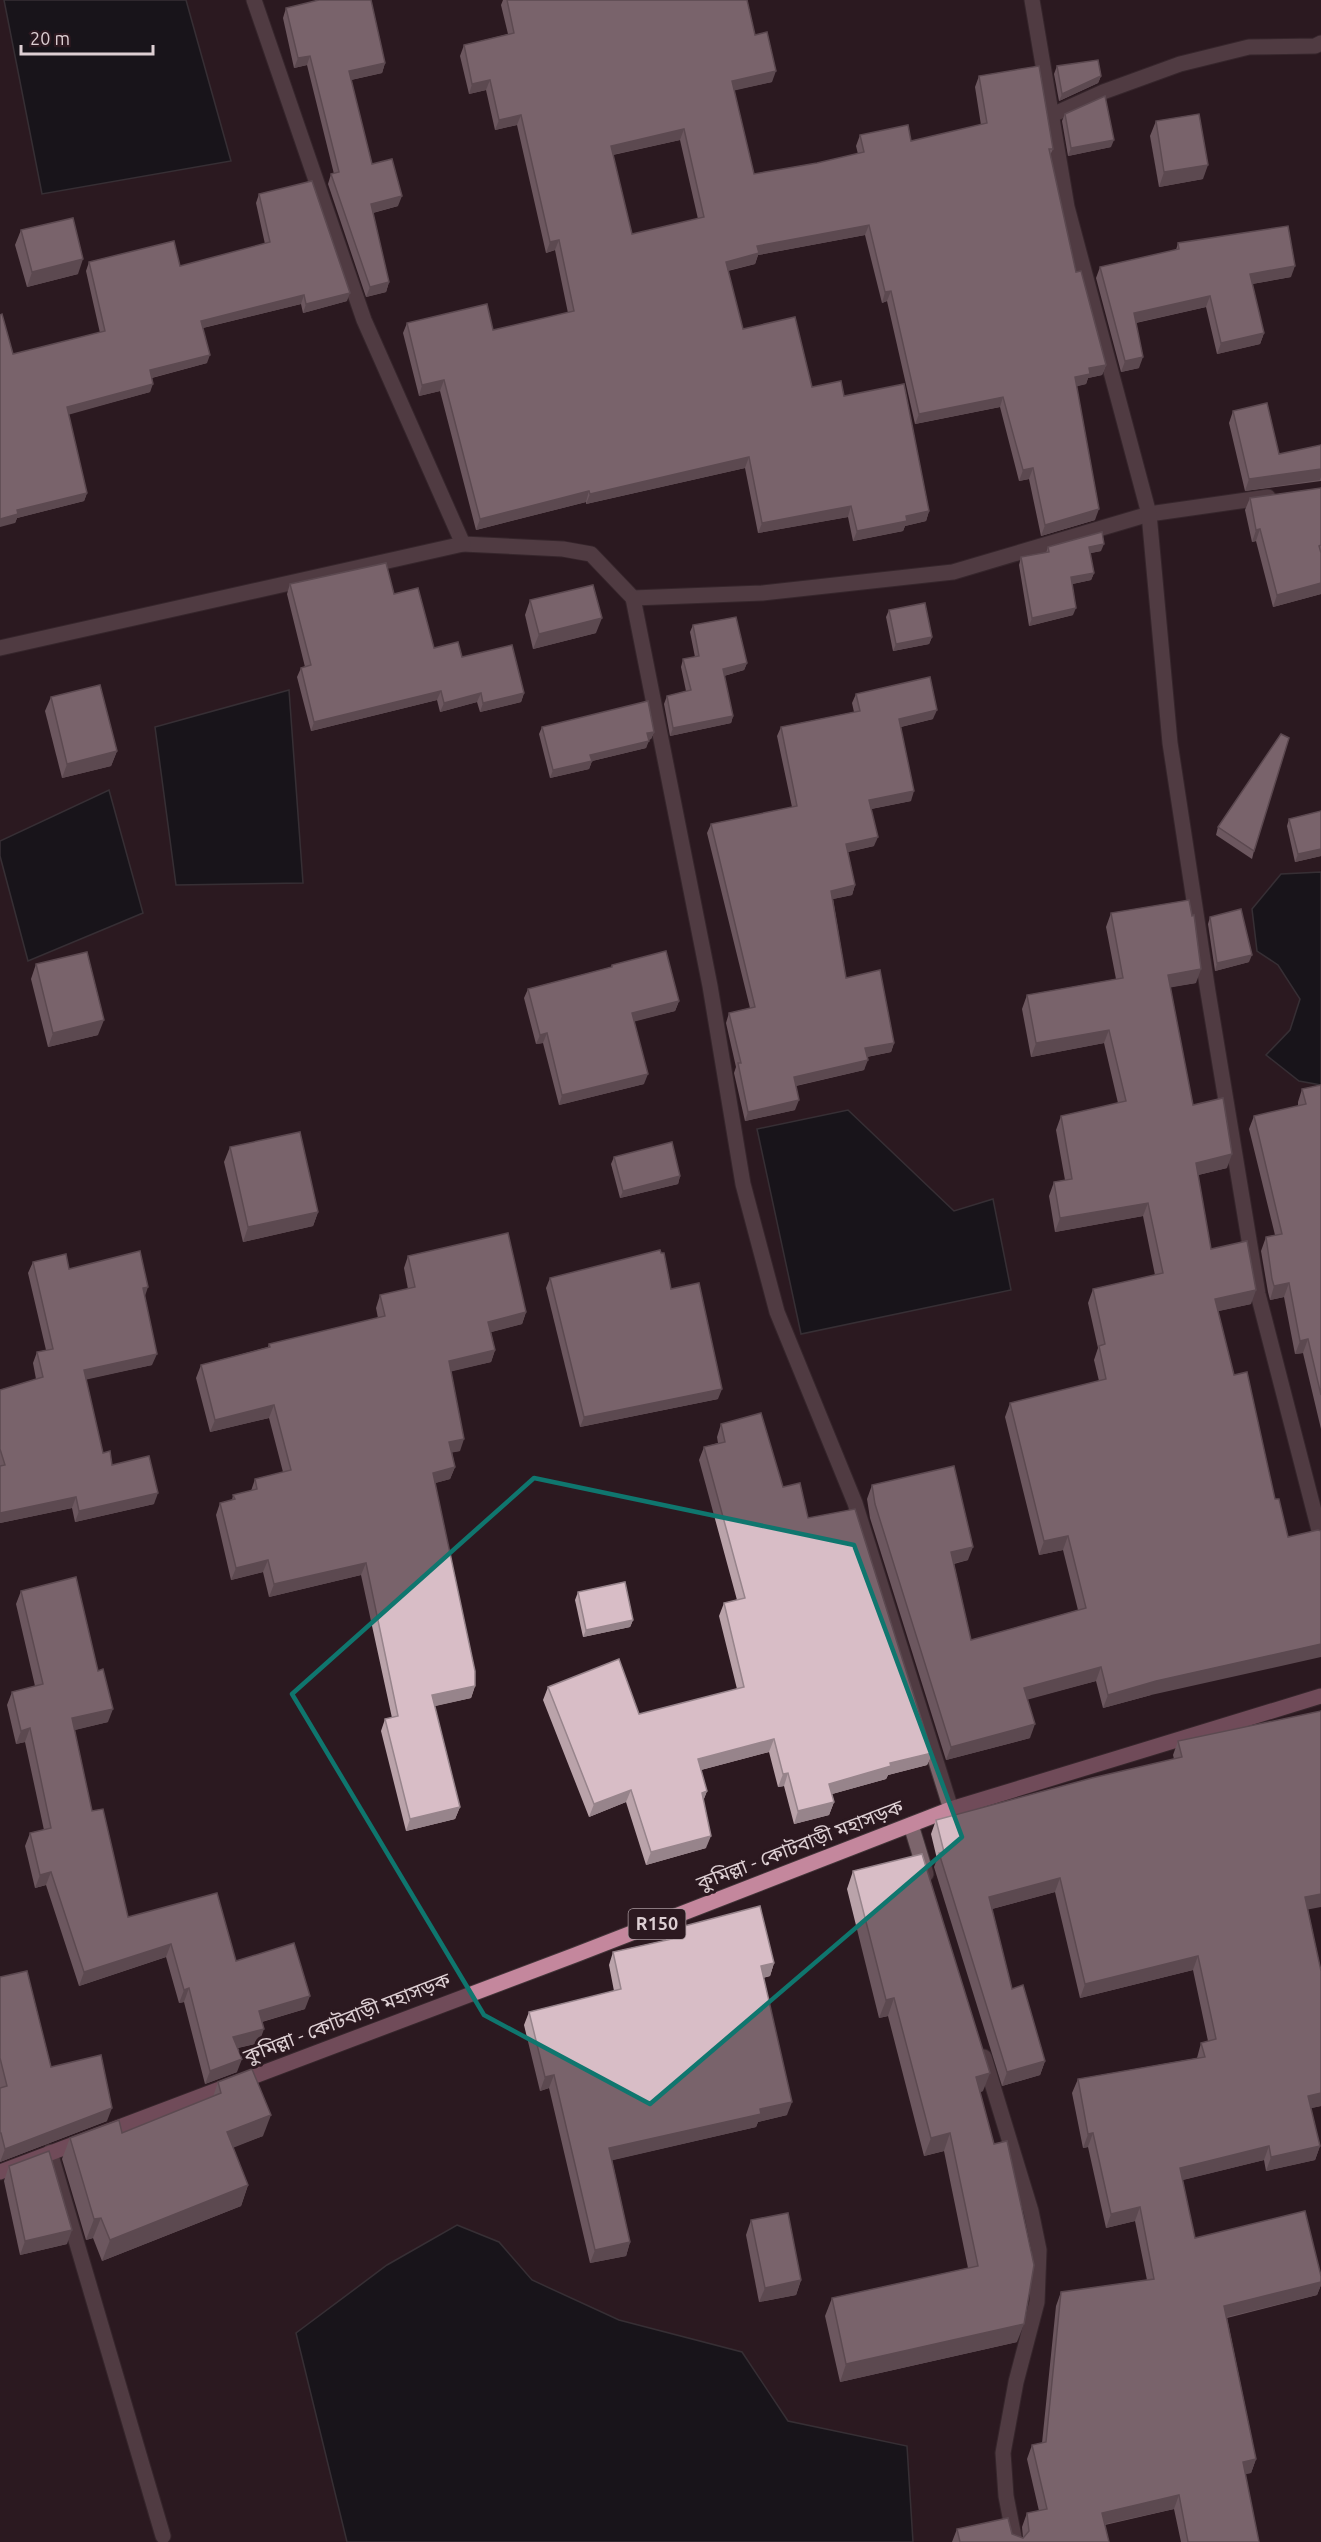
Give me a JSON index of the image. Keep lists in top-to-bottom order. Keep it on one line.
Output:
{"streets":{"main road":["কুমিল্লা - কোটবাড়ী মহাসড়ক","R150"]},"scale_bar":"20 m"}
